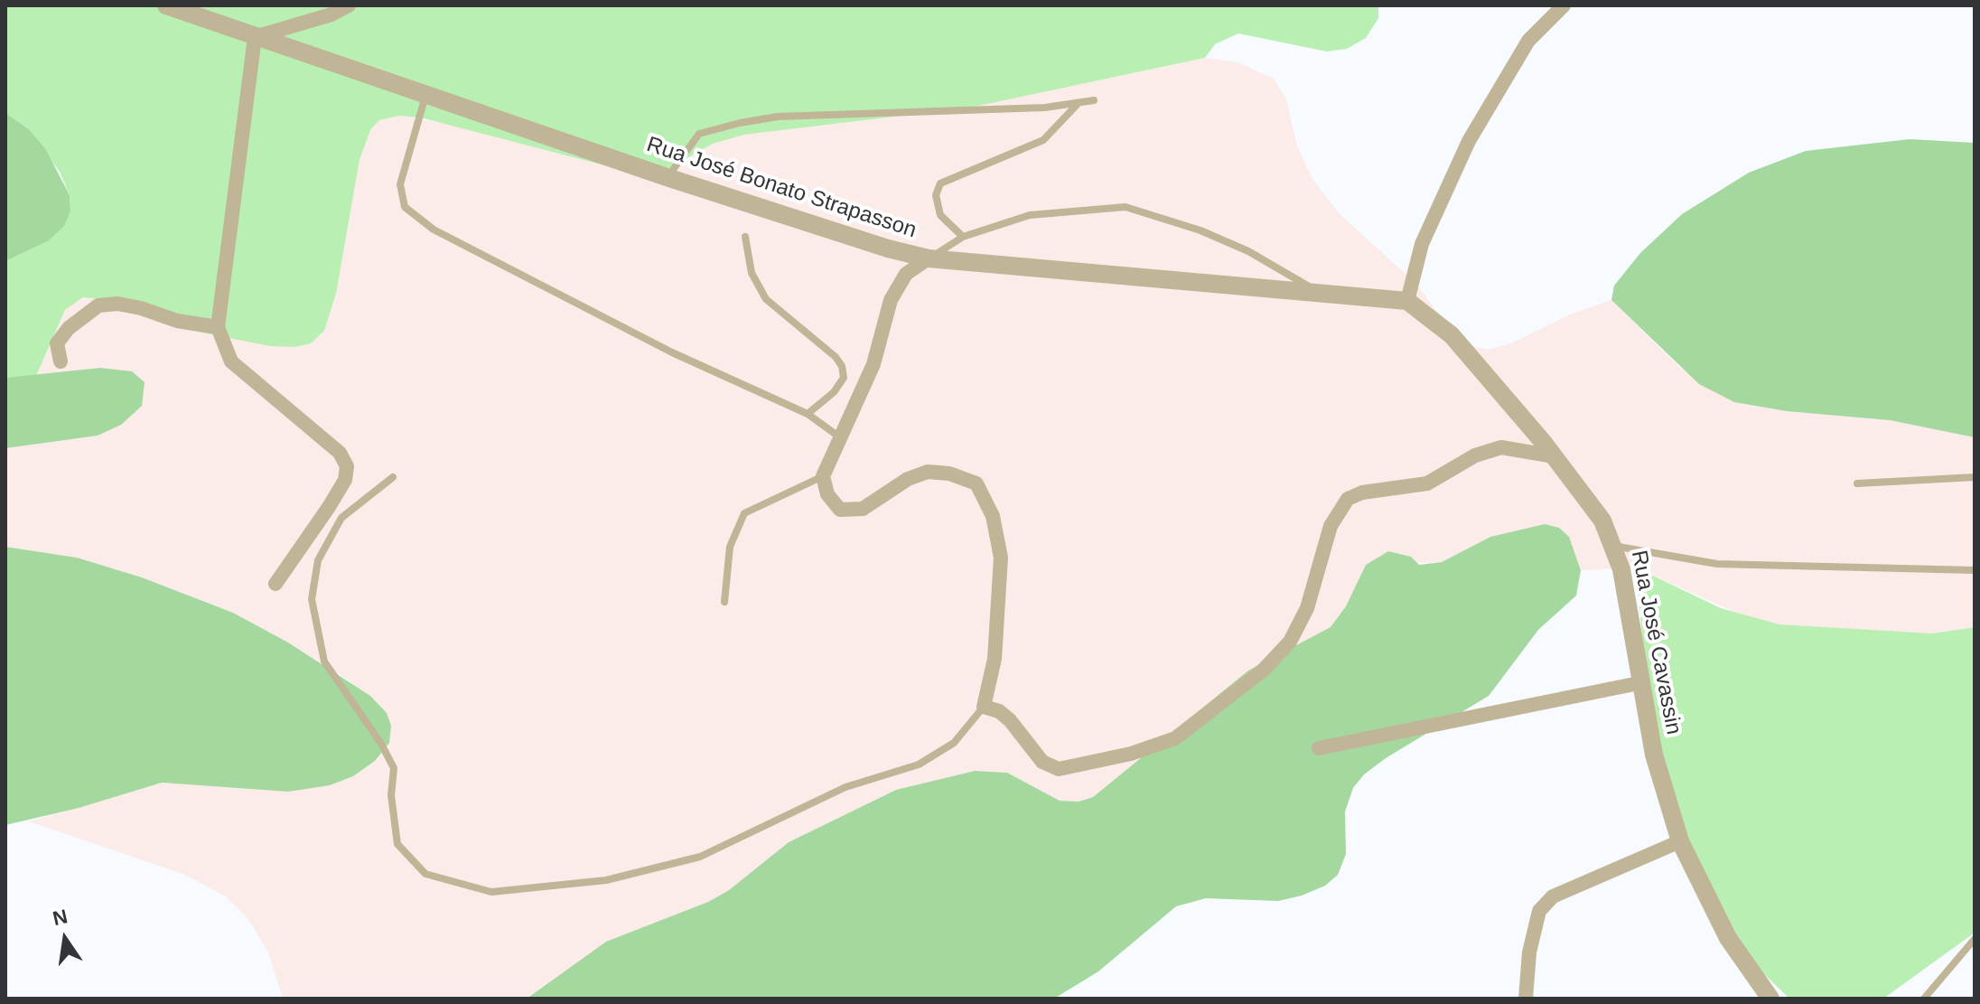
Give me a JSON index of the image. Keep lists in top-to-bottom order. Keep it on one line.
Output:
{"streets":{"street":["Rua José Bonato Strapasson","Rua José Cavassin"]},"crossings":[["Rua José Bonato Strapasson","Rua José Cavassin"]],"north":"top"}
